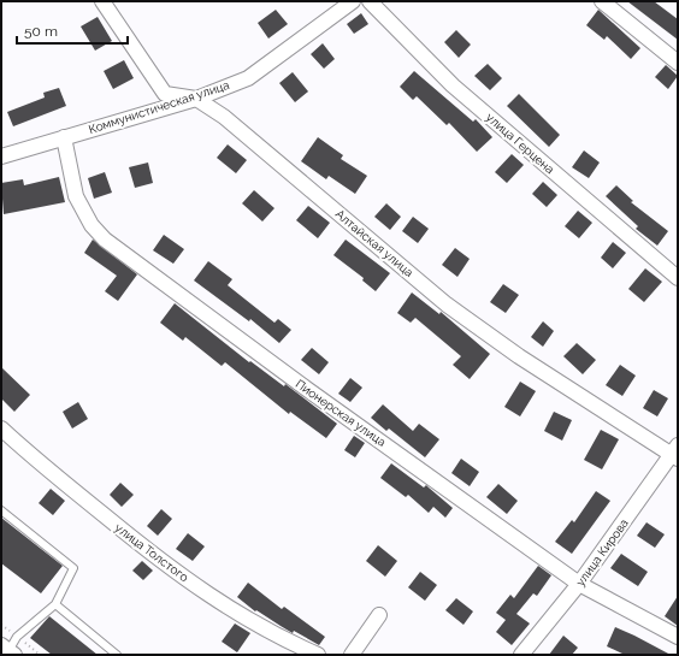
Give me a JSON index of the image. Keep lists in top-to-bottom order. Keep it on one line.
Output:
{"streets":{"street":["Коммунистическая улица","улица Герцена","Алтайская улица","Пионерская улица","улица Толстого","улица Кирова"]},"crossings":[["Коммунистическая улица","Алтайская улица"],["Коммунистическая улица","Пионерская улица"],["Алтайская улица","улица Кирова"],["Пионерская улица","улица Кирова"]],"scale_bar":"50 m"}
